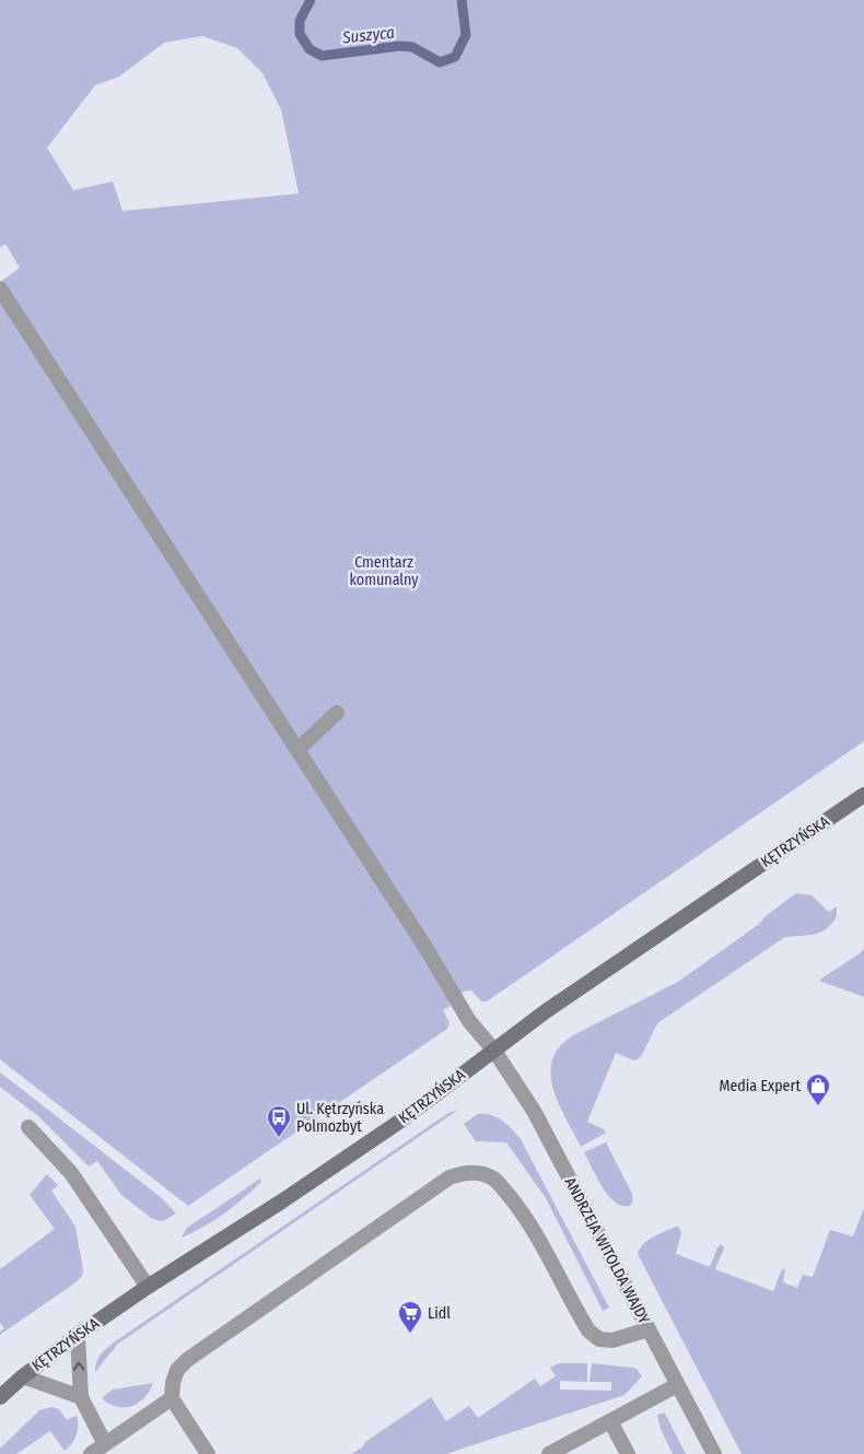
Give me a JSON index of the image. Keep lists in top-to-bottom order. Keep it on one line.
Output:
{"streets":{"main road":["KĘTRZYŃSKA"],"street":["ANDRZEJA WITOLDA WAJDY"]},"crossings":[["KĘTRZYŃSKA","ANDRZEJA WITOLDA WAJDY"]],"water":["Suszyca"],"parks":["Cmentarz komunalny"],"places":{"shop":["Media Expert"],"bus stop":["Ul. Kętrzyńska Polmozbyt"],"supermarket":["Lidl"]}}
